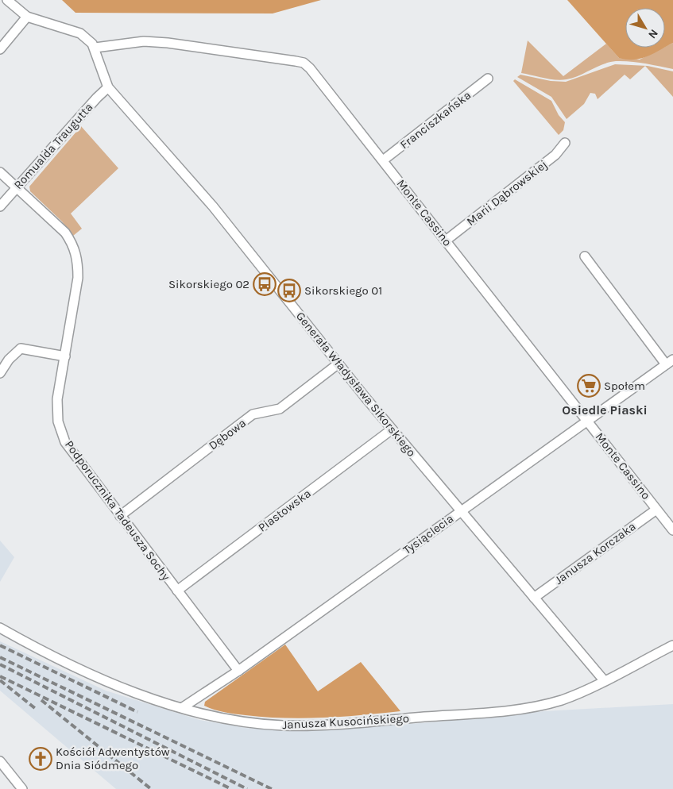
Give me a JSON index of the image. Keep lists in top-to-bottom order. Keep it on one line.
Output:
{"streets":{"street":["Franciszkańska","Romualda Traugutta","Marii Dąbrowskiej","Monte Cassino","Generała Władysława Sikorskiego","Dębowa","Podporucznika Tadeusza Sochy","Piastowska","Tysiąclecia","Janusza Korczaka","Janusza Kusocińskiego"]},"crossings":[["Franciszkańska","Monte Cassino"],["Romualda Traugutta","Generała Władysława Sikorskiego"],["Romualda Traugutta","Podporucznika Tadeusza Sochy"],["Marii Dąbrowskiej","Monte Cassino"],["Monte Cassino","Tysiąclecia"],["Monte Cassino","Janusza Korczaka"],["Generała Władysława Sikorskiego","Dębowa"],["Generała Władysława Sikorskiego","Piastowska"],["Generała Władysława Sikorskiego","Tysiąclecia"],["Generała Władysława Sikorskiego","Janusza Korczaka"],["Generała Władysława Sikorskiego","Janusza Kusocińskiego"],["Dębowa","Podporucznika Tadeusza Sochy"],["Podporucznika Tadeusza Sochy","Piastowska"],["Podporucznika Tadeusza Sochy","Tysiąclecia"],["Tysiąclecia","Janusza Kusocińskiego"]],"districts":["Osiedle Piaski"],"places":{"bus stop":["Sikorskiego 02","Sikorskiego 01"],"supermarket":["Społem"],"church":["Kościół Adwentystów Dnia Siódmego"]},"north":"bottom right"}
